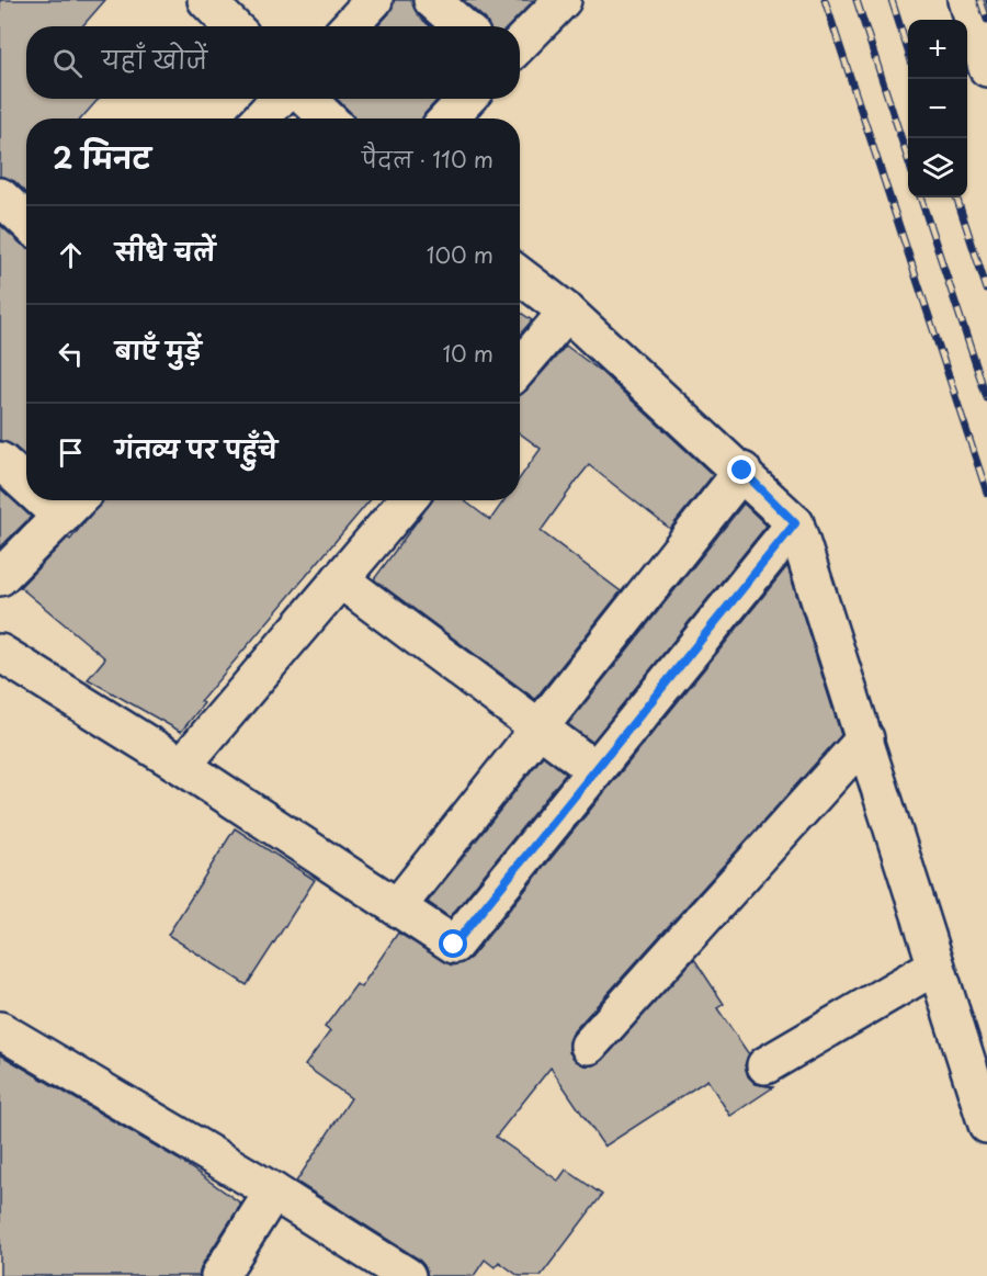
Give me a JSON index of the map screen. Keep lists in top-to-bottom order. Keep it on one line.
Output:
{"page":{"map_buttons":["+","−"],"search":"यहाँ खोजें","heading":["2 मिनट","पैदल · 110 m"],"list":[["सीधे चलें","100 m"],["बाएँ मुड़ें","10 m"],"गंतव्य पर पहुँचे"]}}
